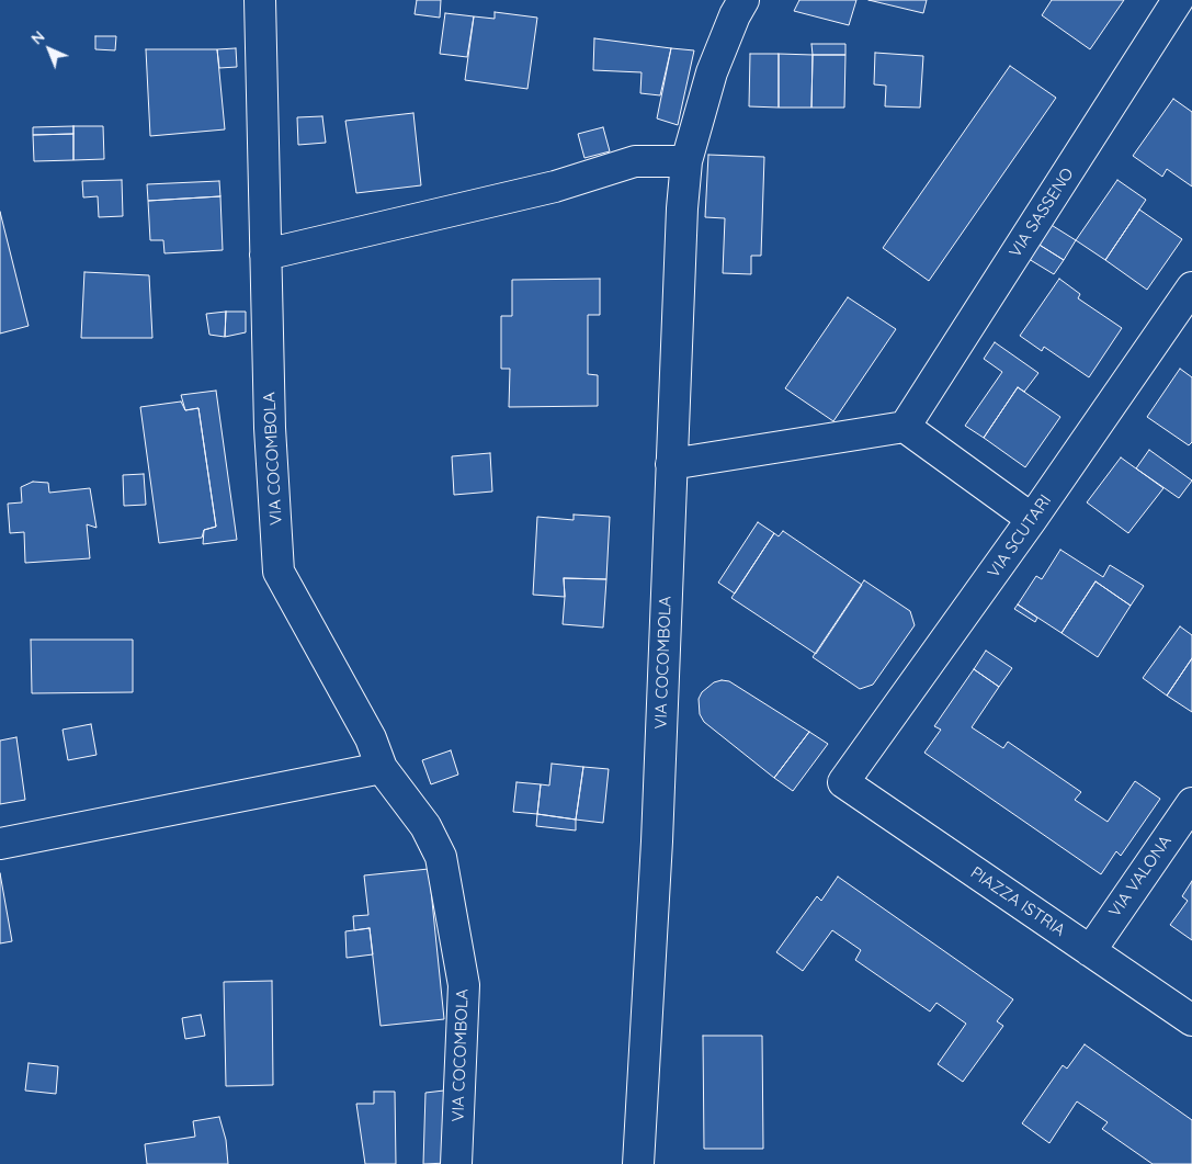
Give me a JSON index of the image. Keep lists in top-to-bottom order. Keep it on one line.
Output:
{"streets":{"street":["VIA SASSENO","VIA COCOMBOLA","VIA SCUTARI","VIA VALONA","PIAZZA ISTRIA"]},"crossings":[["VIA SCUTARI","PIAZZA ISTRIA"],["VIA VALONA","PIAZZA ISTRIA"]],"north":"top left"}
